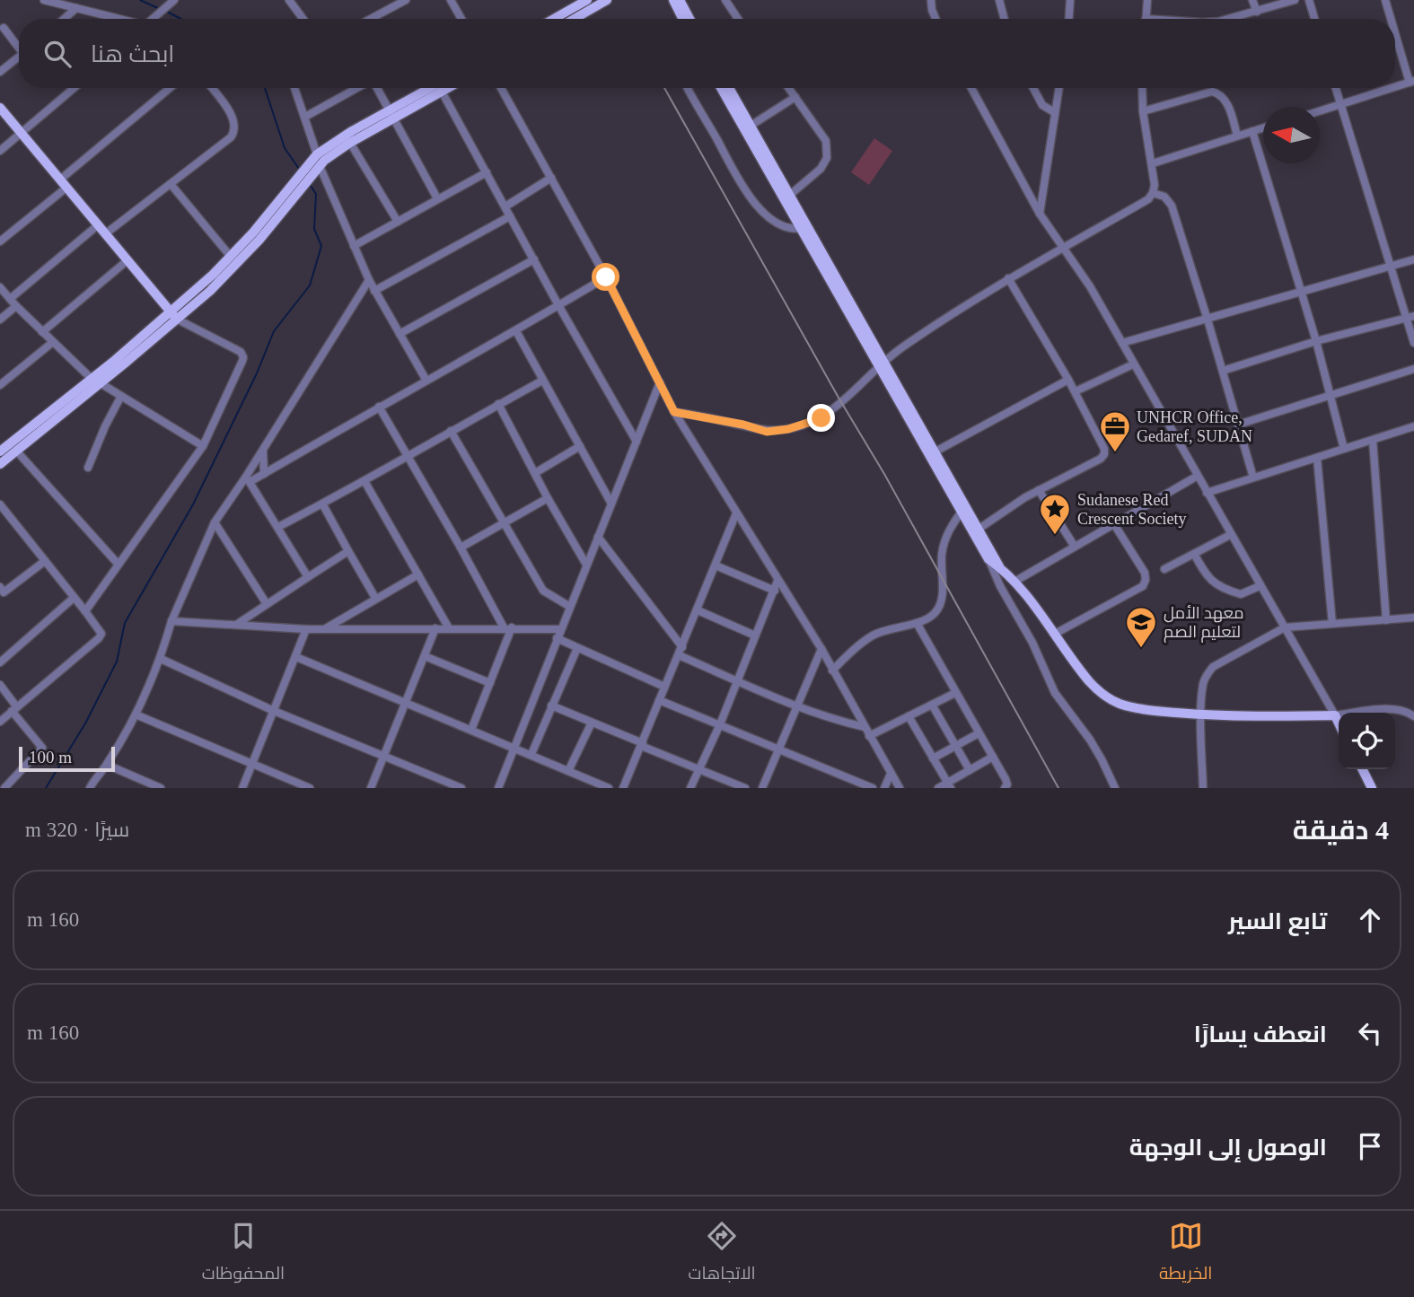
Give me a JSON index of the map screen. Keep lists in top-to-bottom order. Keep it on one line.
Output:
{"places":{"office":["UNHCR Office, Gedaref, SUDAN"],"place":["Sudanese Red Crescent Society"],"school or university":["معهد الأمل لتعليم الصم"]},"scale_bar":"100 m","north":"left","page":{"search":"ابحث هنا","scale":"100 m","heading":["4 دقيقة","سيرًا · 320 m"],"list":[["تابع السير","160 m"],["انعطف يسارًا","160 m"],"الوصول إلى الوجهة"],"nav":["الخريطة","الاتجاهات","المحفوظات"]}}
